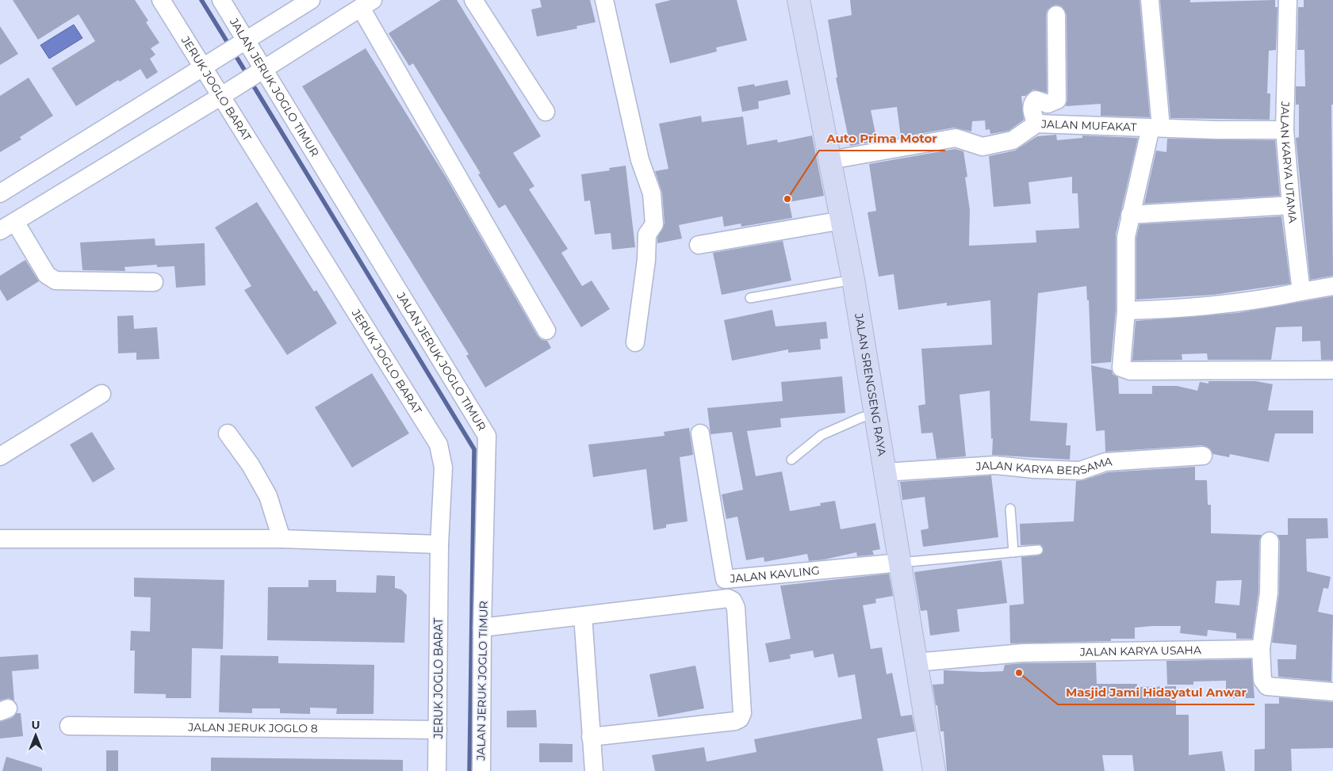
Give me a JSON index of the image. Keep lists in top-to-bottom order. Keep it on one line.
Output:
{"streets":{"main road":["JALAN SRENGSENG RAYA"],"street":["JALAN JERUK JOGLO TIMUR","JERUK JOGLO BARAT","JALAN MUFAKAT","JALAN KARYA UTAMA","JALAN KARYA BERSAMA","JALAN KAVLING","JALAN KARYA USAHA","JALAN JERUK JOGLO 8"]},"crossings":[["JERUK JOGLO BARAT","JALAN JERUK JOGLO 8"],["JALAN MUFAKAT","JALAN KARYA UTAMA"],["JALAN MUFAKAT","JALAN SRENGSENG RAYA"],["JALAN SRENGSENG RAYA","JALAN KARYA BERSAMA"],["JALAN SRENGSENG RAYA","JALAN KAVLING"],["JALAN SRENGSENG RAYA","JALAN KARYA USAHA"]],"places":["Auto Prima Motor","Masjid Jami Hidayatul Anwar"],"north":"top"}
